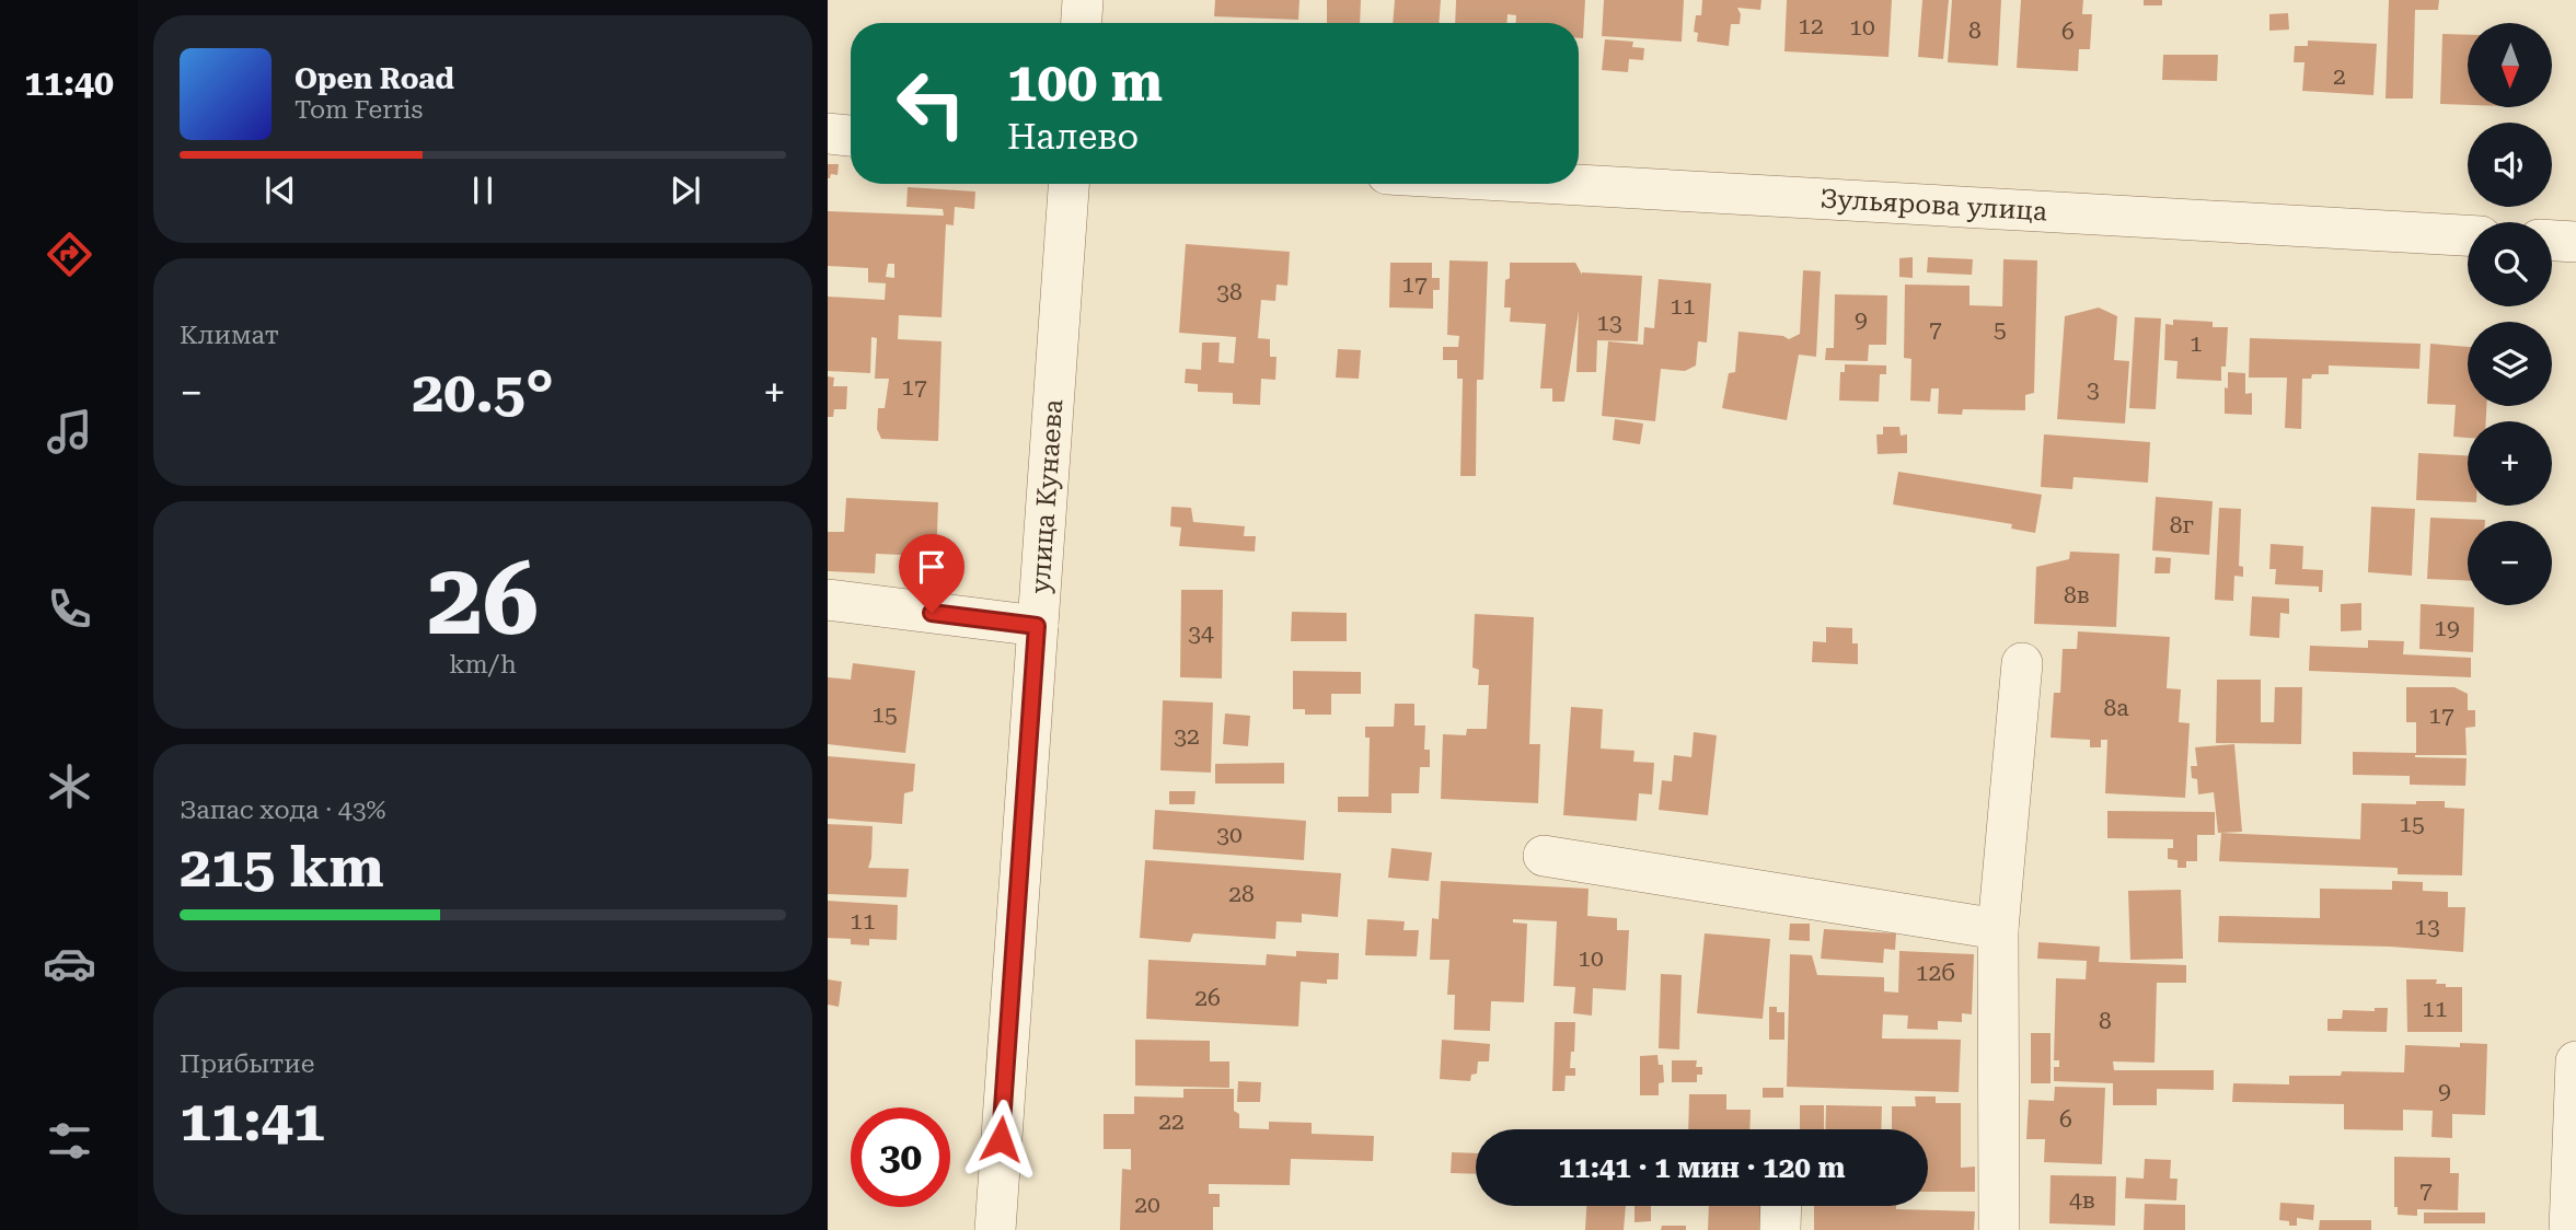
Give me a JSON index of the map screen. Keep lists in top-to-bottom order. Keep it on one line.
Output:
{"streets":{"street":["Зульярова улица","улица Кунаева"]},"house_numbers":["12","10","8","6","2","17","38","11","9","13","7","5","1","17","3","8г","8в","19","34","8а","15","17","32","15","30","28","11","13","10","12б","26","11","8","9","6","22","7","4в","20"],"north":"bottom","page":{"tabs":"11:40","map_buttons":["+","−"],"turn":["100 m","Налево"],"song":["Open Road","Tom Ferris"],"tile":["Климат",["26","km/h"],["Запас хода · 43%","215 km"],["Прибытие","11:41"]],"heat":["−","20.5°","+"],"limit":"30","trip":"11:41 · 1 мин · 120 m"}}
